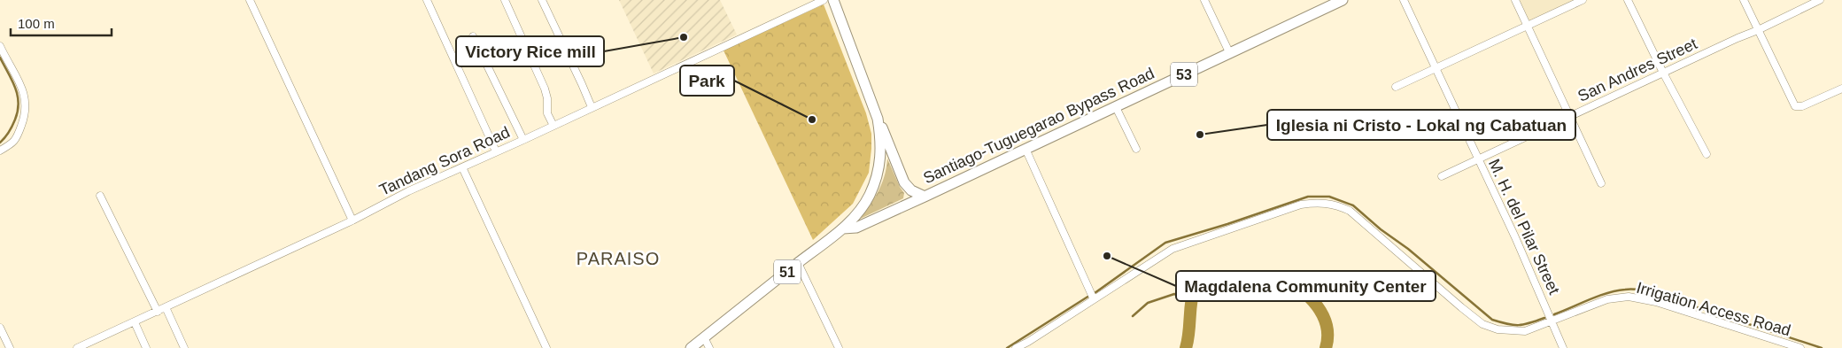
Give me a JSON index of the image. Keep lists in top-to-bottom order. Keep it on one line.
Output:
{"streets":{"highway":["53","Santiago-Tuguegarao Bypass Road","51"],"street":["San Andres Street","Tandang Sora Road","M. H. del Pilar Street","Irrigation Access Road"]},"crossings":[["San Andres Street","M. H. del Pilar Street"],["Santiago-Tuguegarao Bypass Road","51"],["M. H. del Pilar Street","Irrigation Access Road"]],"districts":["PARAISO"],"places":["Victory Rice mill","Park","Iglesia ni Cristo - Lokal ng Cabatuan","Magdalena Community Center"],"scale_bar":"100 m"}
